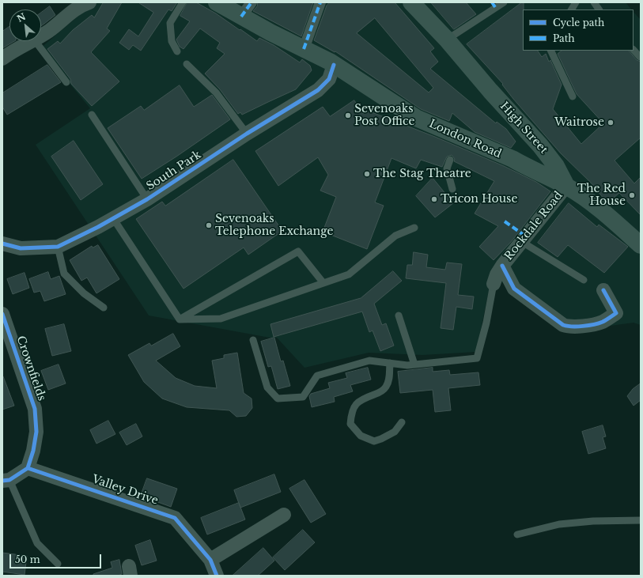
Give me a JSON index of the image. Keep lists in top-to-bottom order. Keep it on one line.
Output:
{"streets":{"main road":["High Street","London Road"],"street":["South Park","Rockdale Road","Crownfields","Valley Drive"]},"crossings":[["High Street","London Road"],["High Street","Rockdale Road"],["London Road","South Park"],["London Road","Rockdale Road"],["Crownfields","Valley Drive"]],"places":["Sevenoaks Post Office","Waitrose","The Stag Theatre","The Red House","Tricon House","Sevenoaks Telephone Exchange"],"legend":["Cycle path","Path"],"scale_bar":"50 m","north":"top left"}
